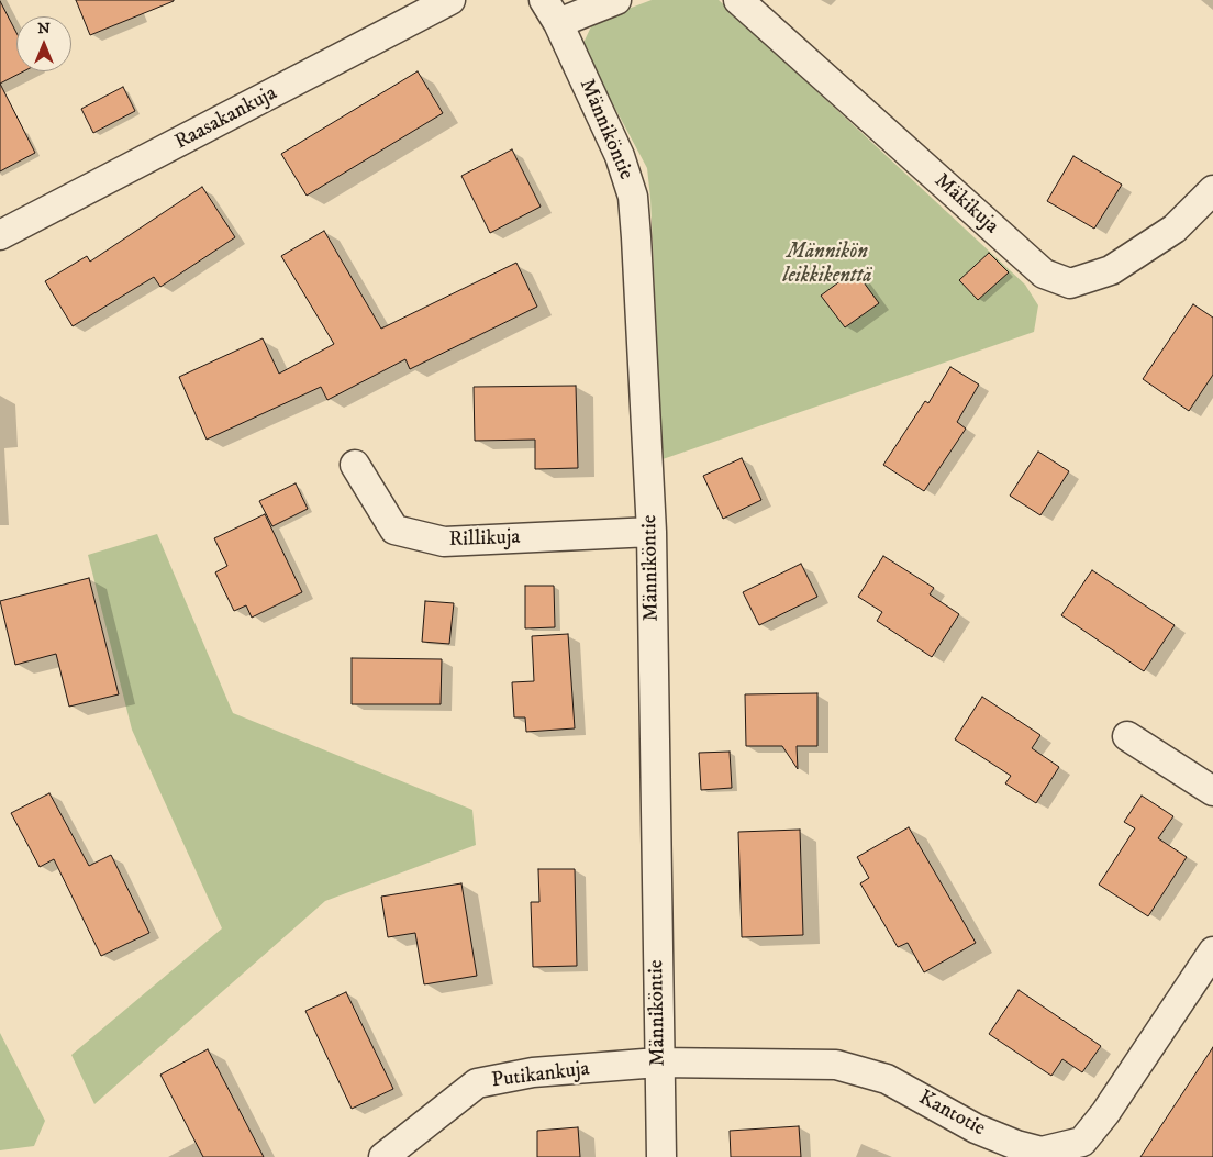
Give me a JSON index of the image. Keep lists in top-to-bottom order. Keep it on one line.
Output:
{"streets":{"street":["Raasakankuja","Männiköntie","Mäkikuja","Rillikuja","Putikankuja","Kantotie"]},"crossings":[["Männiköntie","Rillikuja"],["Männiköntie","Putikankuja"],["Männiköntie","Kantotie"],["Putikankuja","Kantotie"]],"parks":["Männikön leikkikenttä"],"north":"top"}
